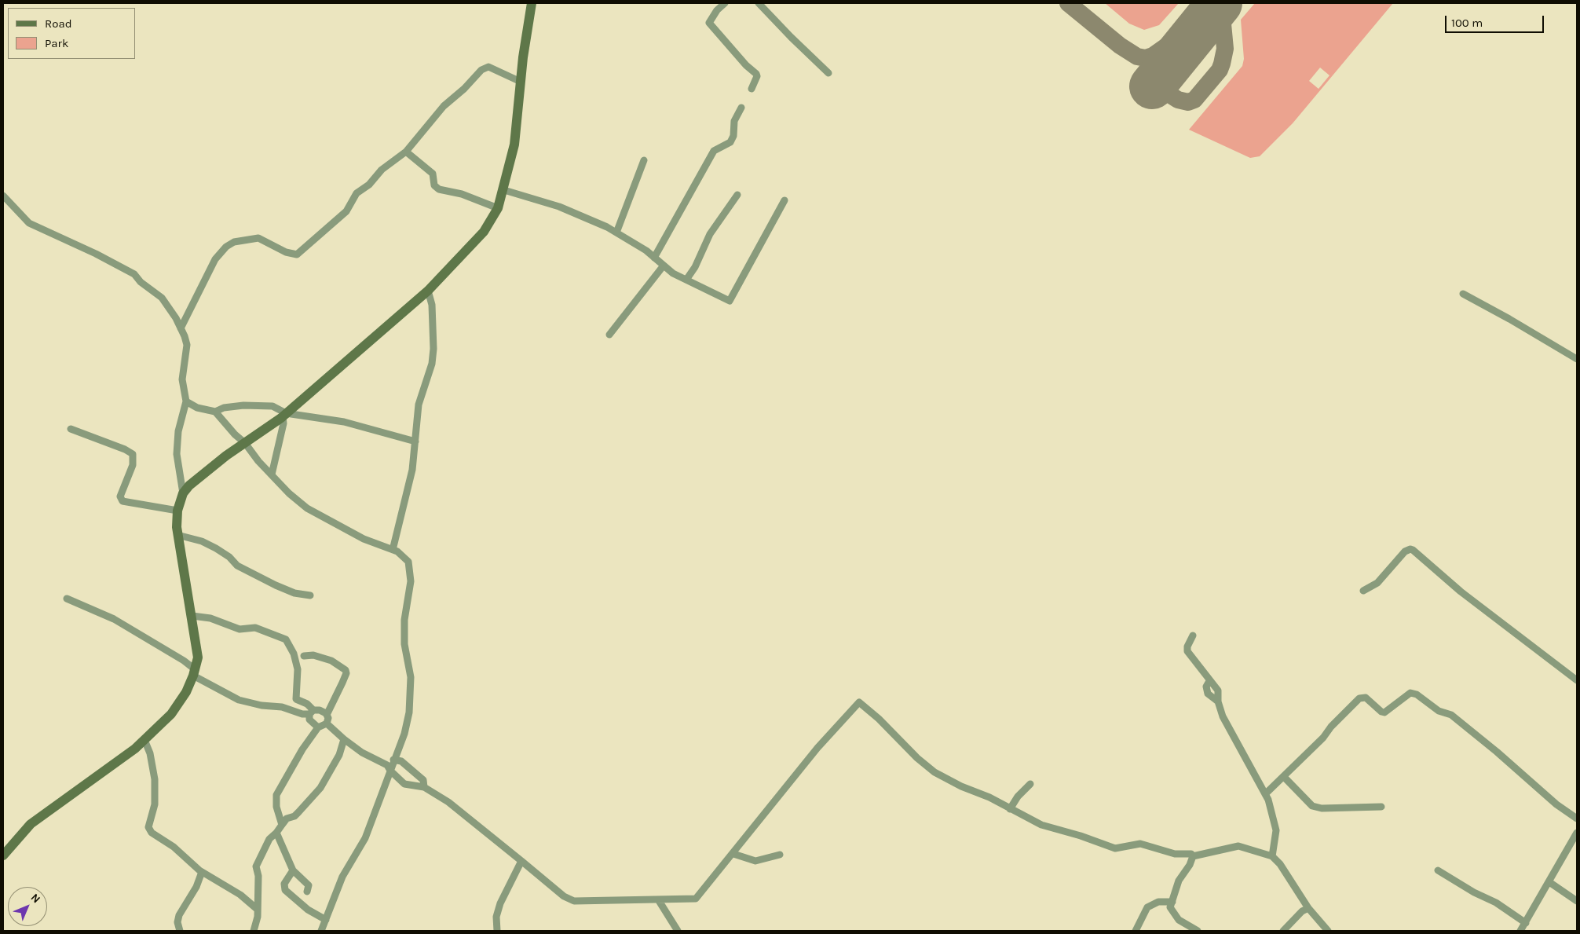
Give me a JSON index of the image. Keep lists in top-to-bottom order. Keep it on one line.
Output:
{"legend":["Road","Park"],"scale_bar":"100 m","north":"top right"}
